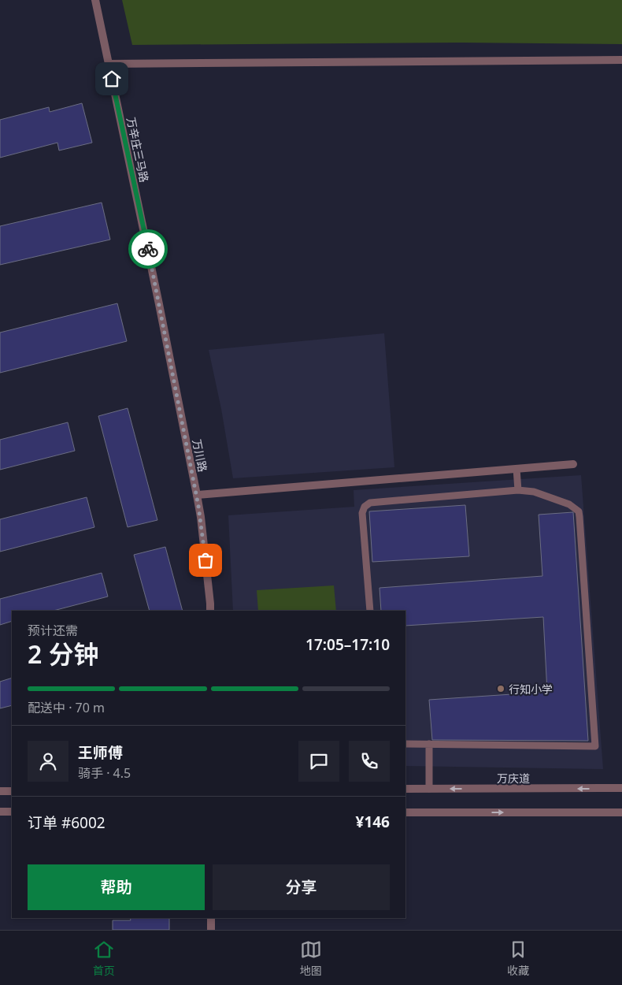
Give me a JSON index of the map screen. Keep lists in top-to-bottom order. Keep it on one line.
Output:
{"streets":{"street":["万辛庄三马路","万川路","万庆道"]},"crossings":[["万辛庄三马路","万川路"]],"places":["行知小学"],"page":{"heading":["2 分钟","预计还需","17:05–17:10"],"panel":["王师傅","骑手 · 4.5","订单 #6002","¥146"],"bar":"配送中 · 70 m","buttons":["帮助","分享"],"tabs":["首页","地图","收藏"]}}
